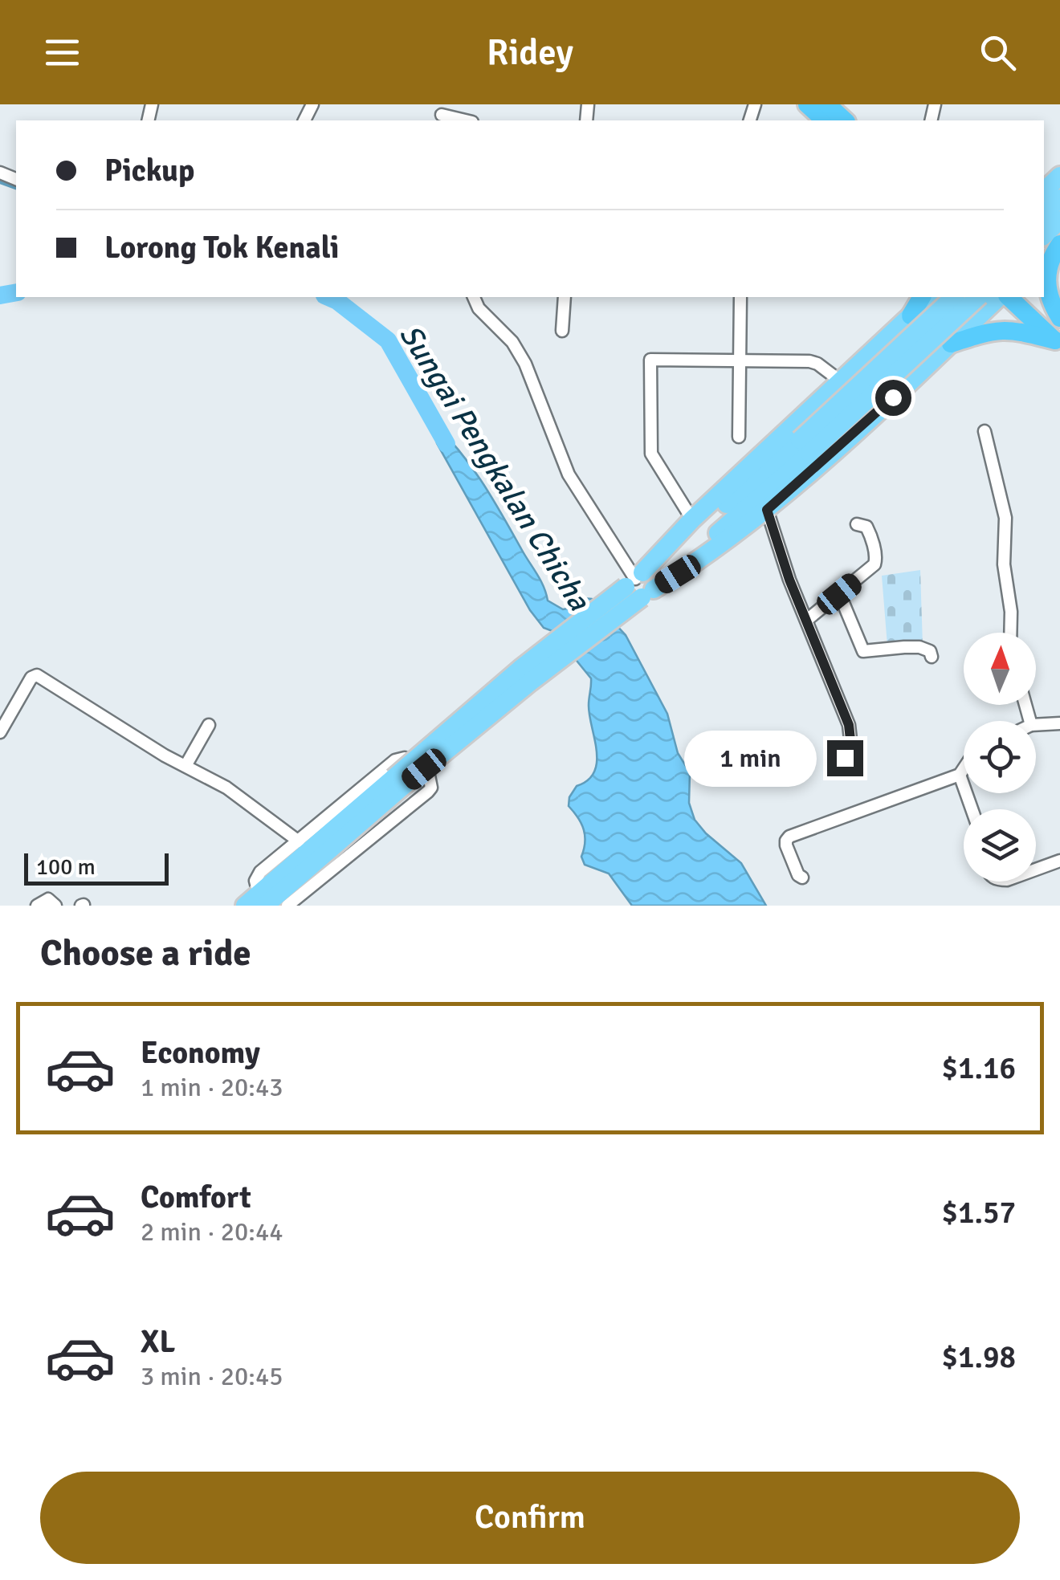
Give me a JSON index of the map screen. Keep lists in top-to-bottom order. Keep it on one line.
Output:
{"water":["Sungai Pengkalan Chicha"],"scale_bar":"100 m","north":"top","page":{"header":"Ridey","banner":["Pickup","Lorong Tok Kenali"],"bubble":"1 min","scale":"100 m","heading":"Choose a ride","list":[{"name":"Economy","note":"1 min · 20:43","value":"$1.16"},{"name":"Comfort","note":"2 min · 20:44","value":"$1.57"},{"name":"XL","note":"3 min · 20:45","value":"$1.98"}],"buttons":"Confirm"}}
